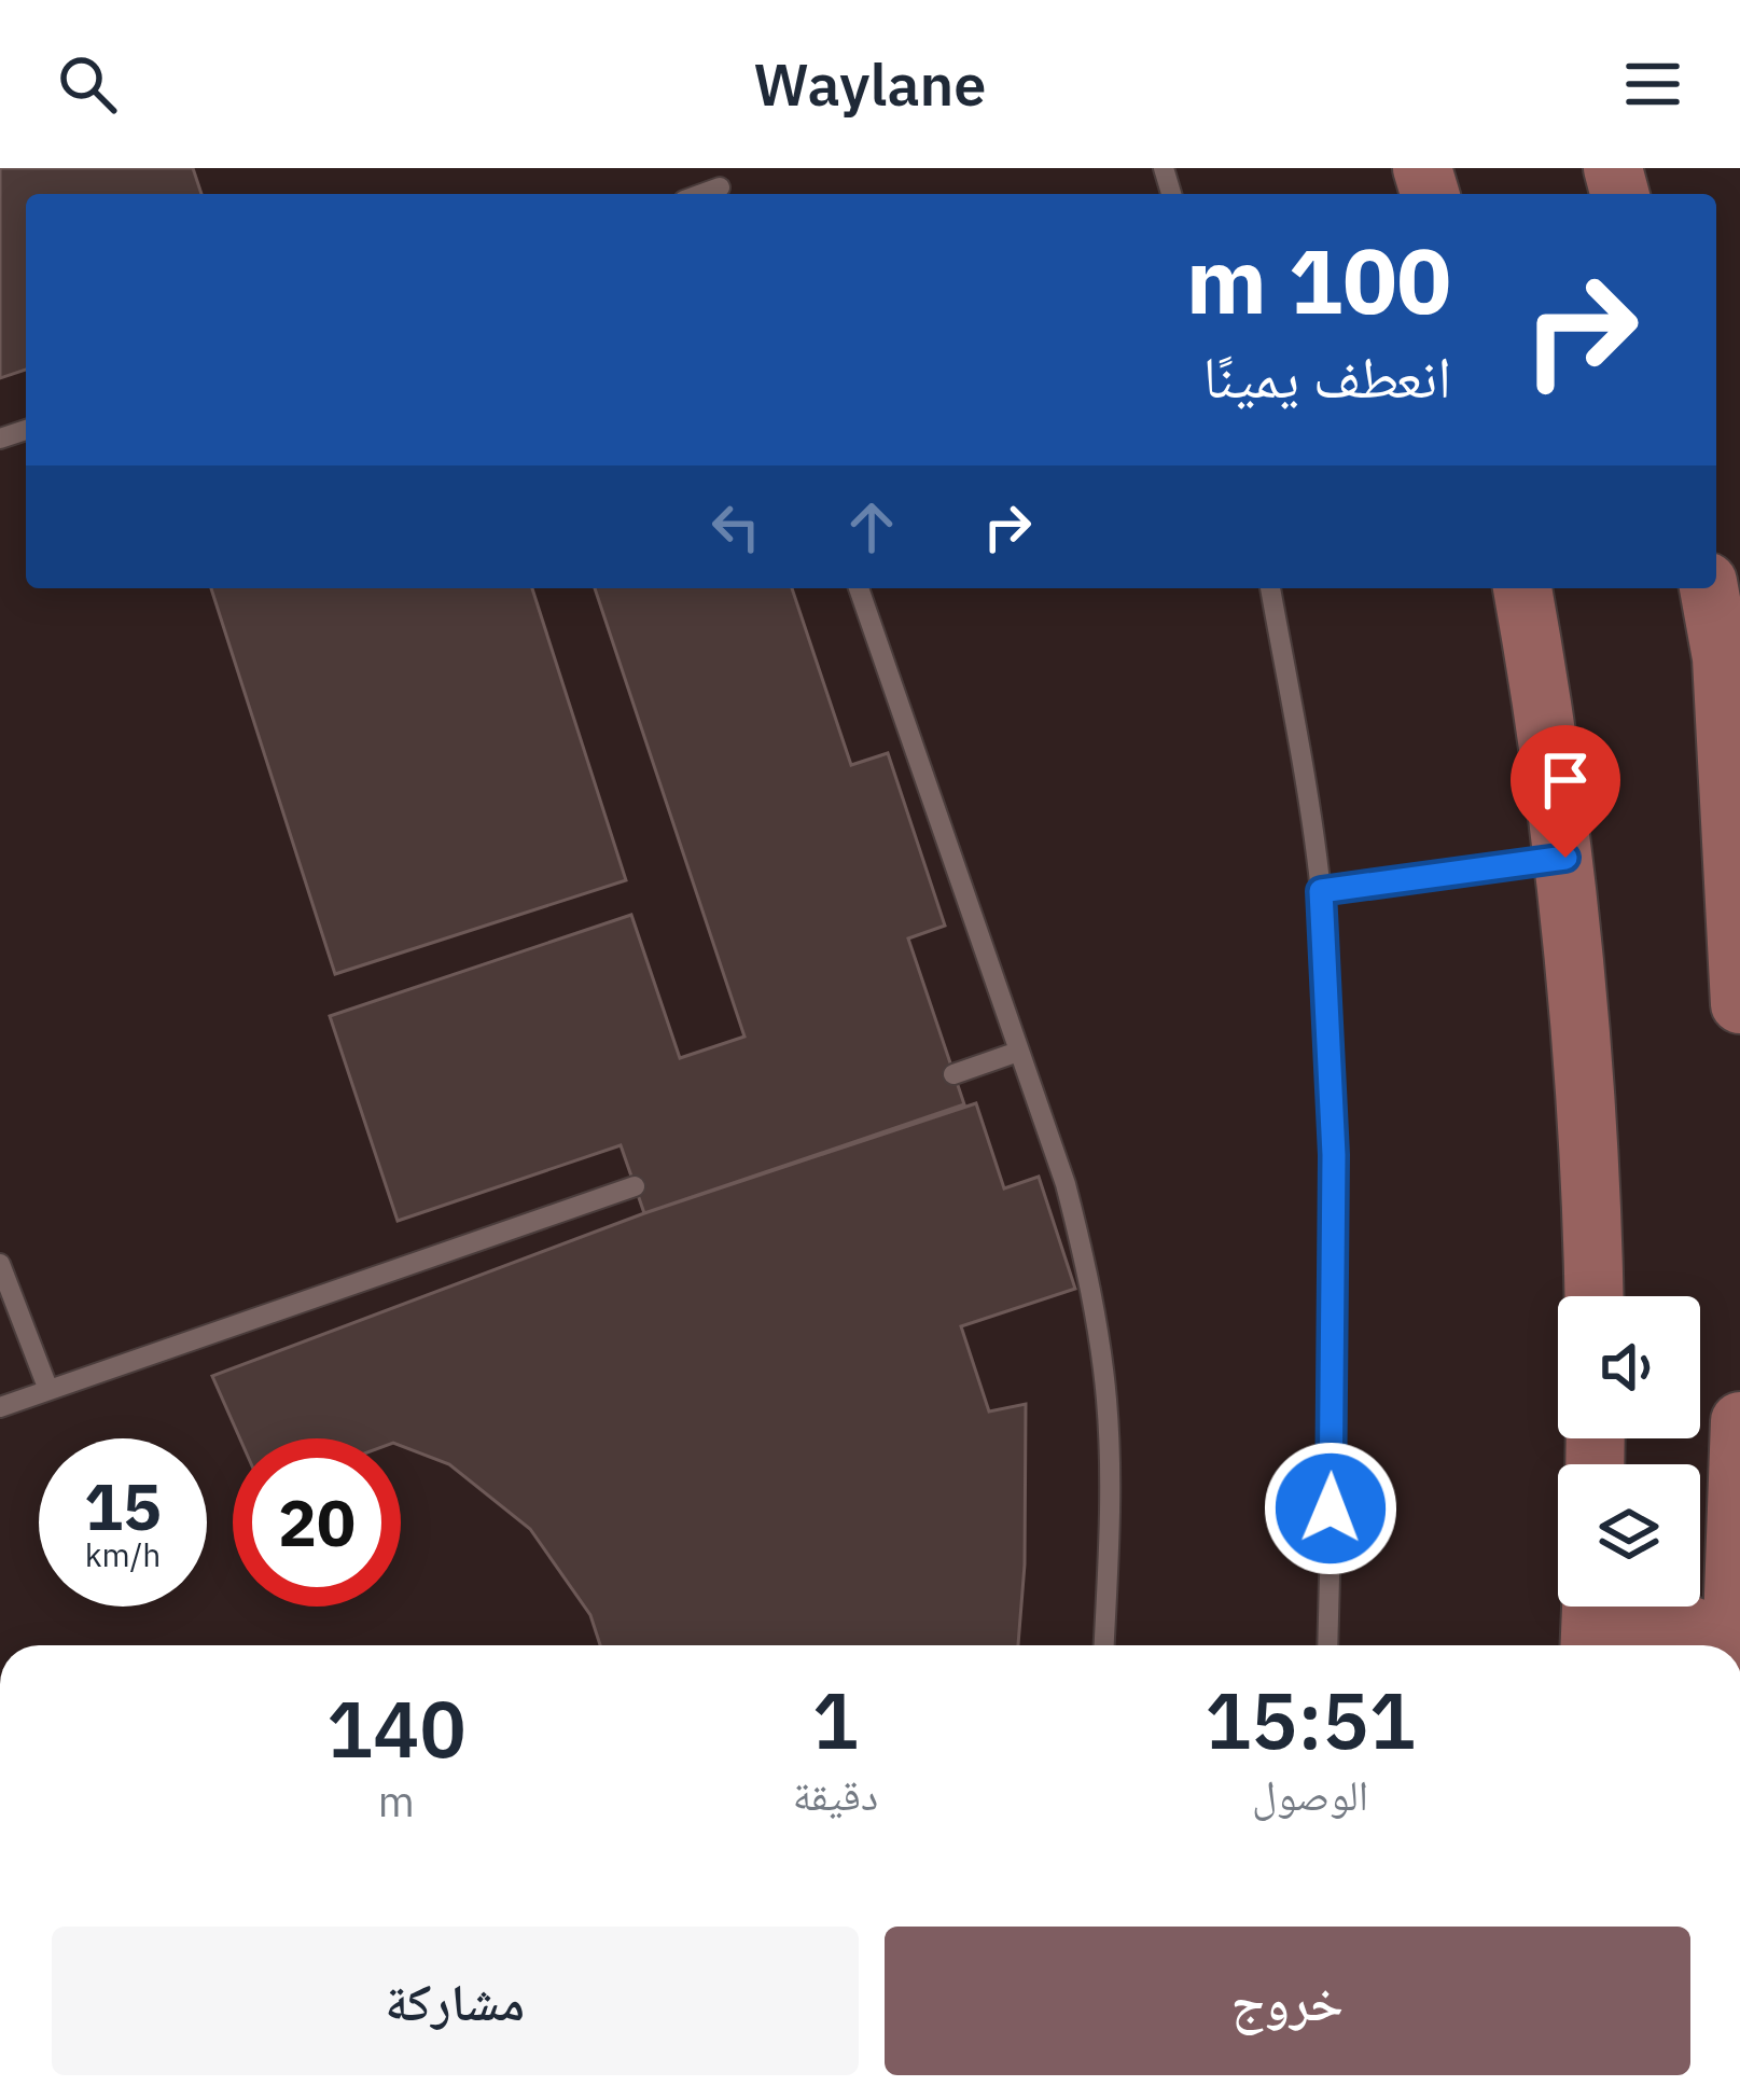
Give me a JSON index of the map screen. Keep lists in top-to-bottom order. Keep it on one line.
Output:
{"page":{"header":"Waylane","turn":["100 m","انعطف يمينًا"],"speed":"15 km/h","limit":"20","eta":["15:51","الوصول","1","دقيقة","140","m"],"buttons":["خروج","مشاركة"]}}
